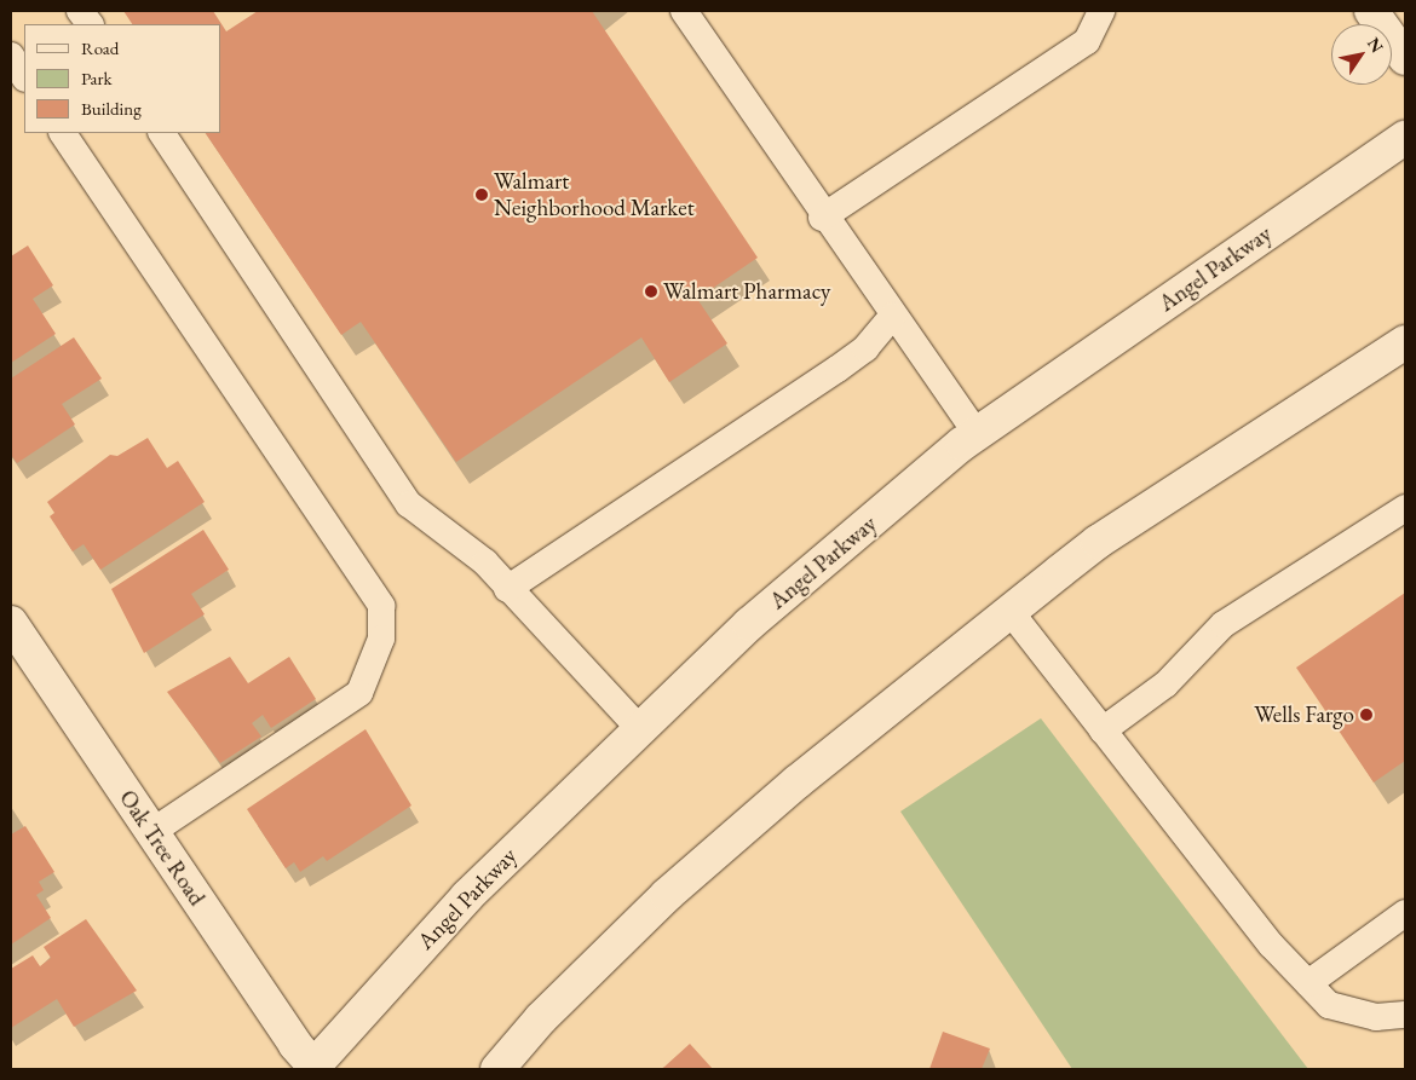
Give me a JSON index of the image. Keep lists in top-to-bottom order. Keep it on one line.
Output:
{"streets":{"main road":["Angel Parkway","Oak Tree Road"]},"crossings":[["Angel Parkway","Oak Tree Road"]],"places":["Walmart Neighborhood Market","Walmart Pharmacy","Wells Fargo"],"legend":["Road","Park","Building"],"north":"top right"}
